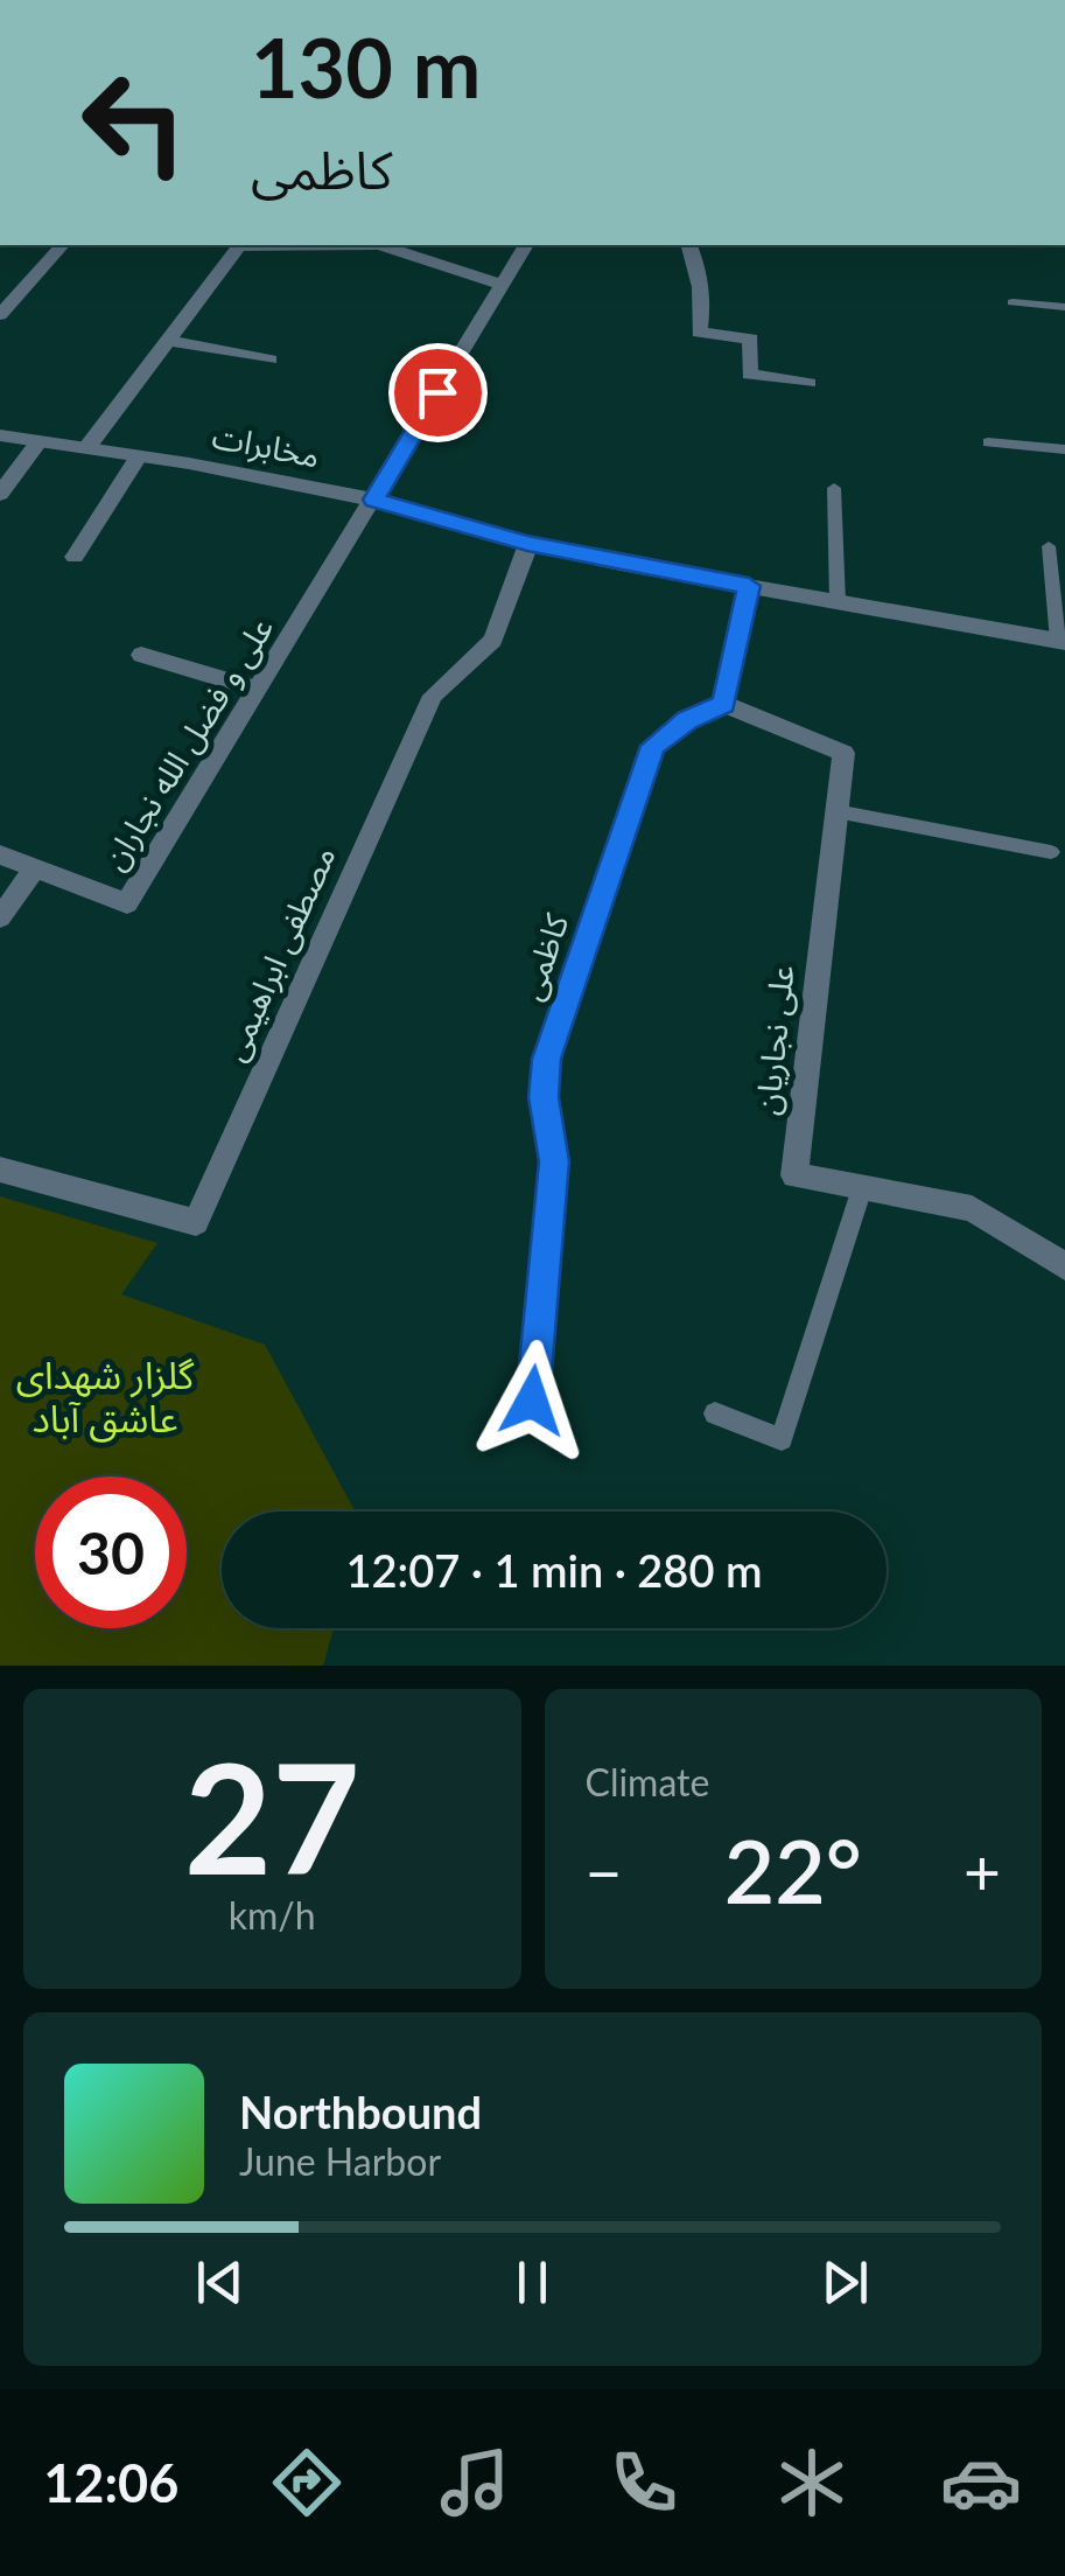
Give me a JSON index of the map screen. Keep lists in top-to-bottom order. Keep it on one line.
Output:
{"streets":{"street":["مخابرات","علی و فضل الله نجاران","مصطفی ابراهیمی","کاظمی","علی نجاریان"]},"crossings":[["مخابرات","علی و فضل الله نجاران"],["مخابرات","مصطفی ابراهیمی"],["کاظمی","علی نجاریان"]],"parks":["گلزار شهدای عاشق آباد"],"page":{"turn":["130 m","کاظمی"],"limit":"30","trip":"12:07 · 1 min · 280 m","tile":[["27","km/h"],"Climate"],"heat":["−","22°","+"],"song":["Northbound","June Harbor"],"tabs":"12:06"}}
